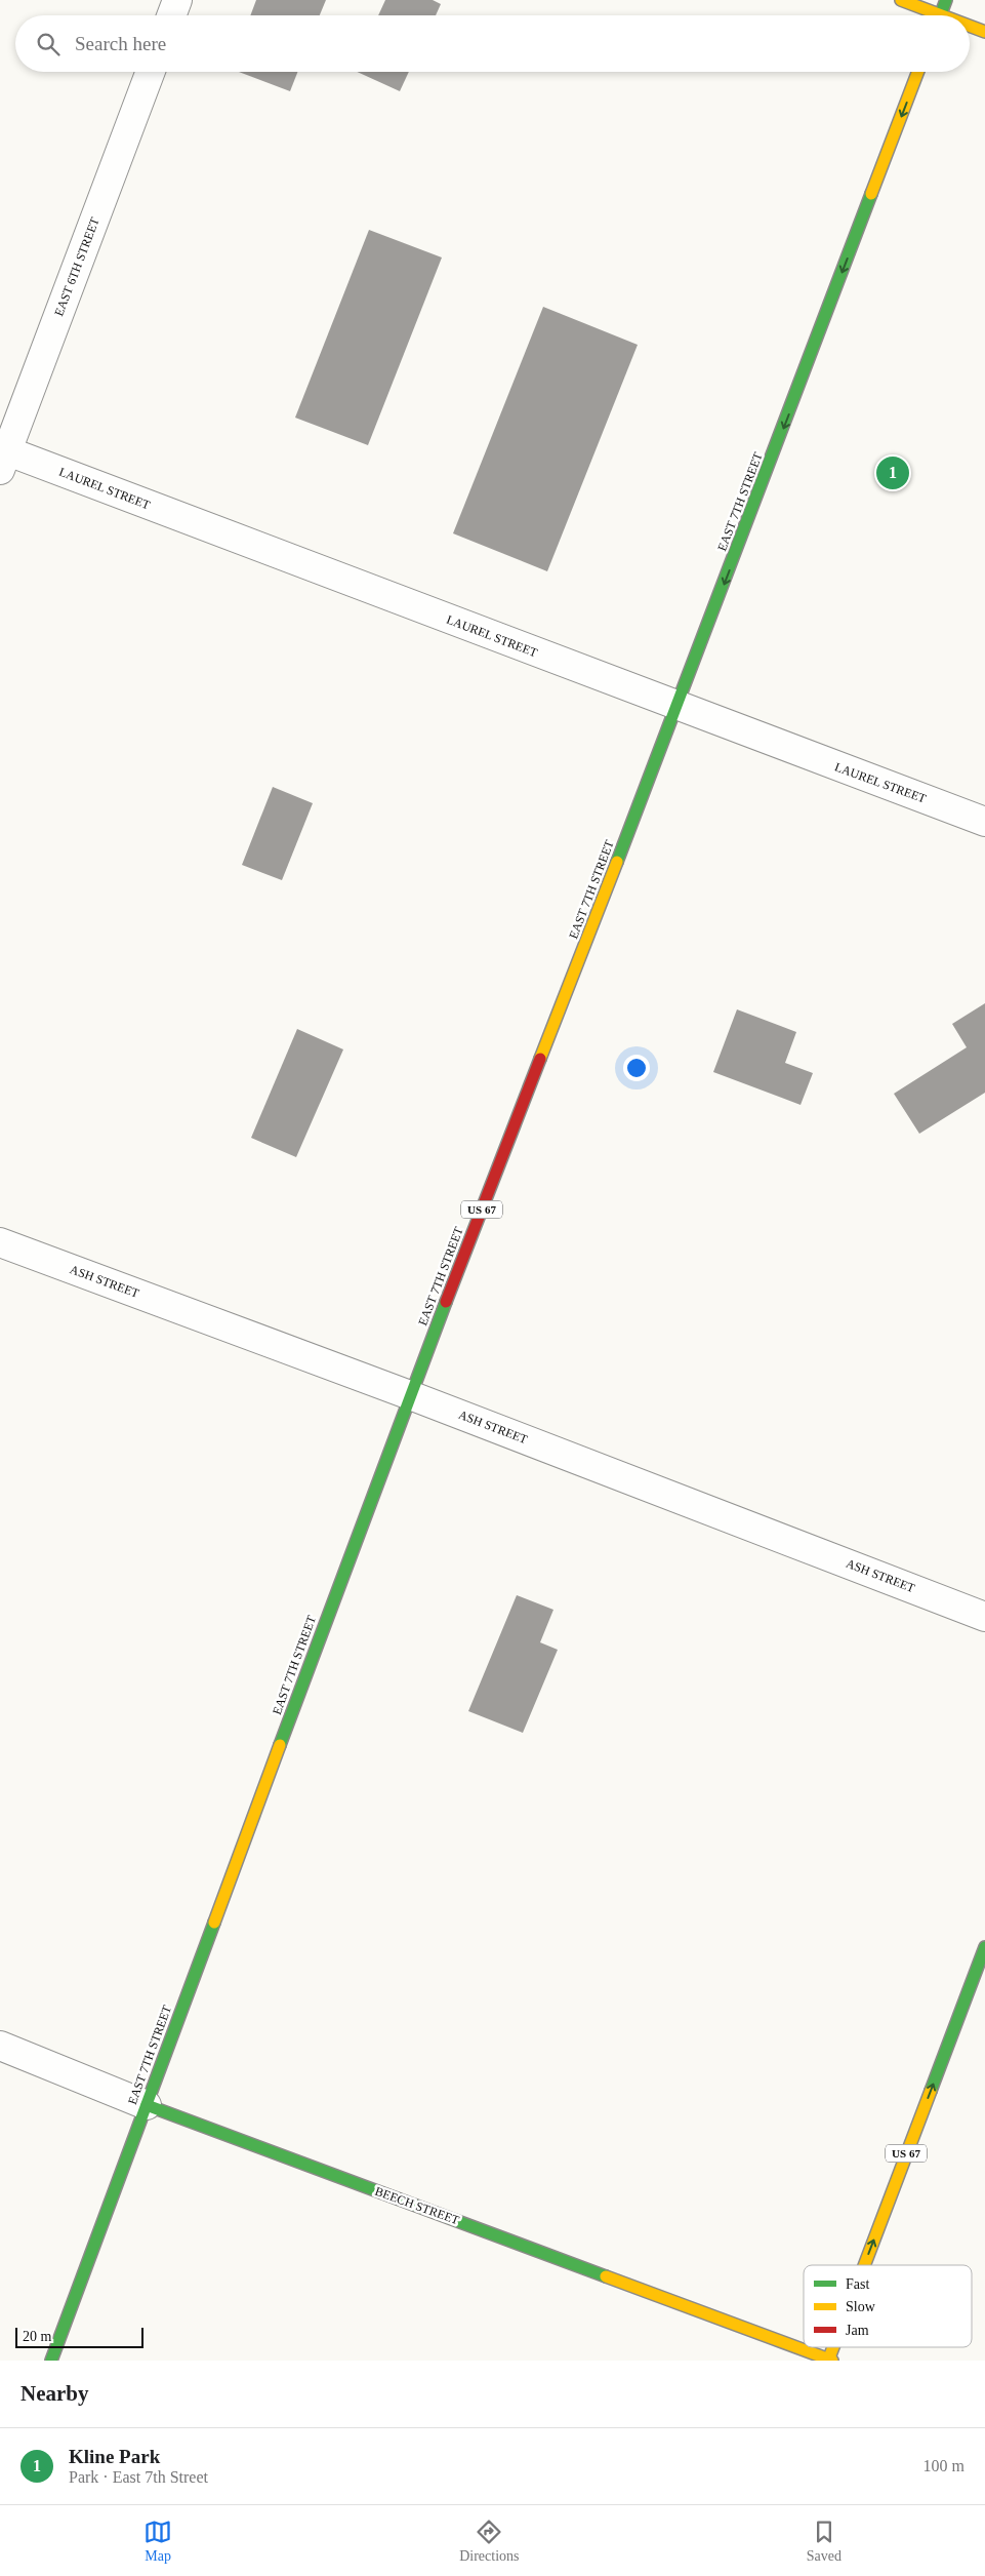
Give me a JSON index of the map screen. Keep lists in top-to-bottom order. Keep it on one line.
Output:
{"streets":{"main road":["EAST 7TH STREET","US 67","BEECH STREET"],"street":["EAST 6TH STREET","LAUREL STREET","ASH STREET"]},"crossings":[["EAST 6TH STREET","LAUREL STREET"],["LAUREL STREET","EAST 7TH STREET"],["EAST 7TH STREET","ASH STREET"],["EAST 7TH STREET","BEECH STREET"],["US 67","BEECH STREET"]],"legend":["Fast","Slow","Jam"],"scale_bar":"20 m","page":{"search":"Search here","pins":"1","scale":"20 m","heading":"Nearby","list":[{"mark":"1","name":"Kline Park","note":"Park · East 7th Street","value":"100 m"}],"nav":["Map","Directions","Saved"]}}
